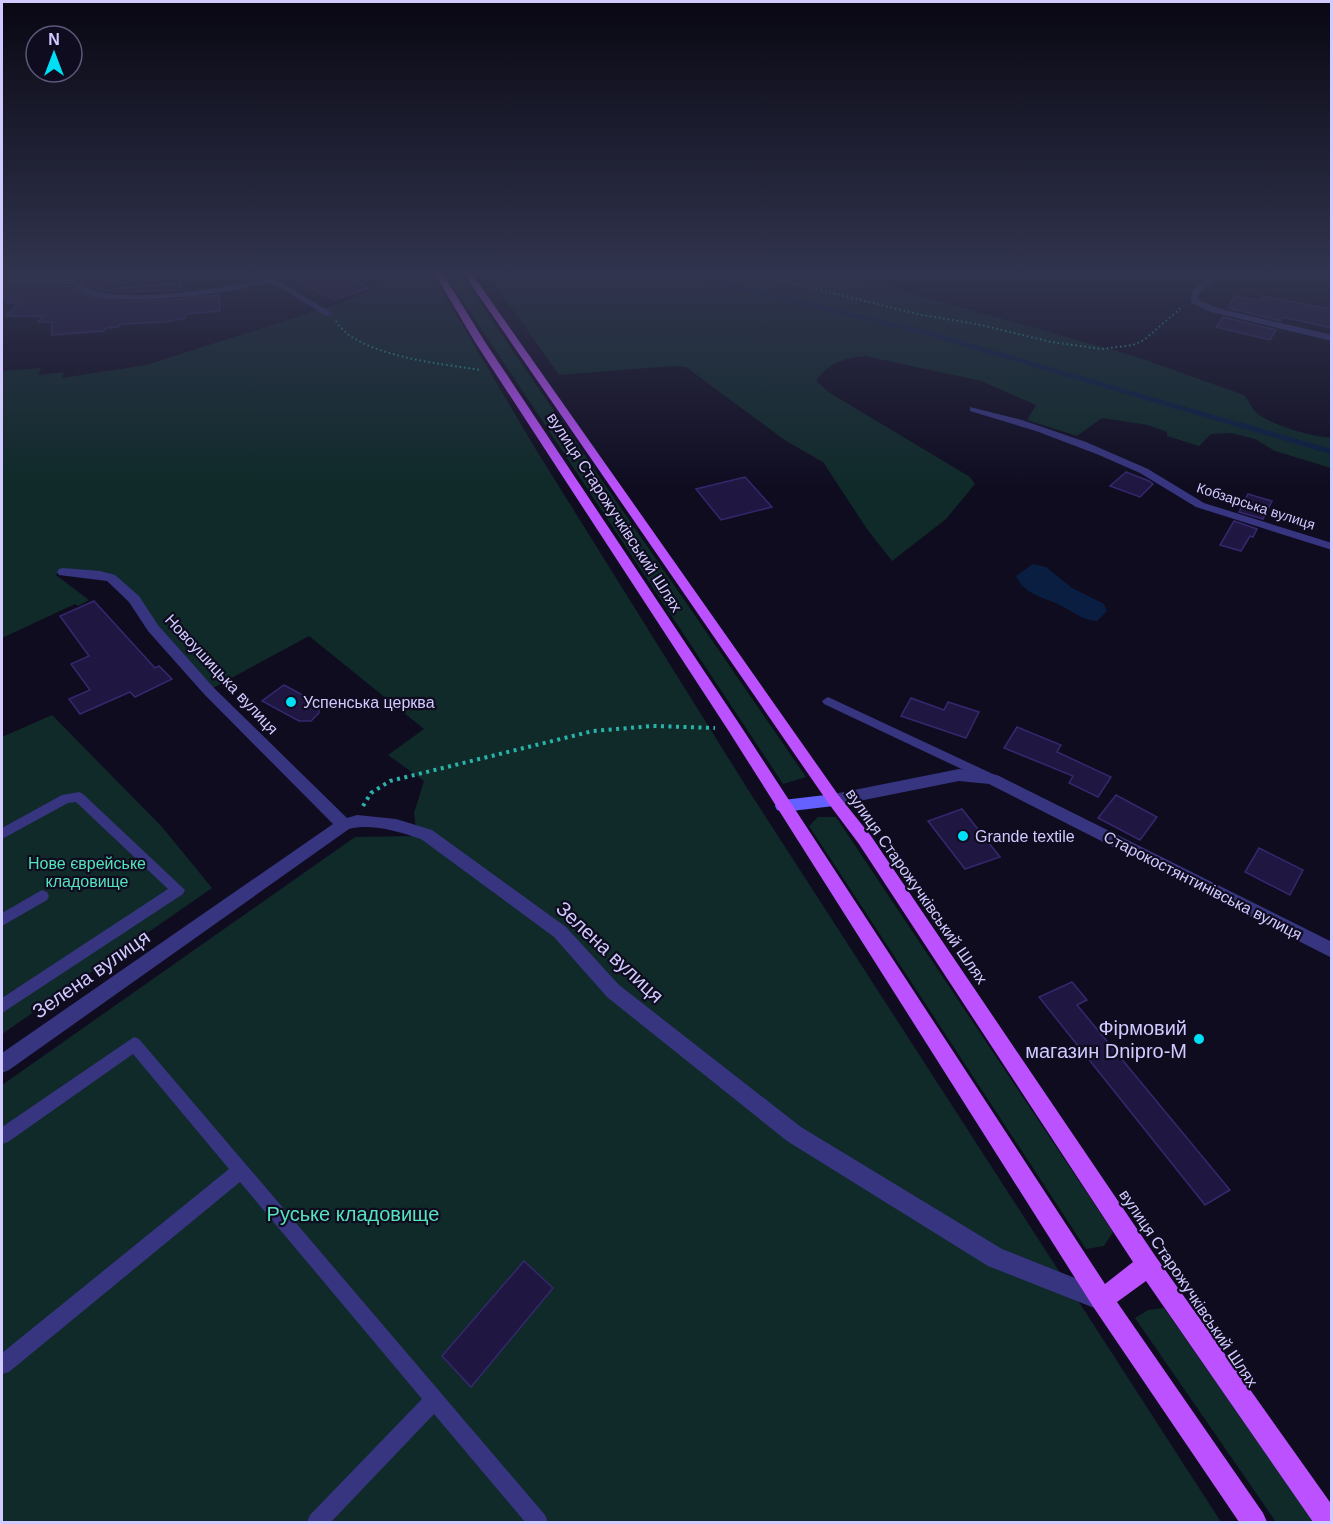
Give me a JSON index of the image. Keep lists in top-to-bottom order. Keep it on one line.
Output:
{"streets":{"main road":["вулиця Старожучківський Шлях"],"street":["Кобзарська вулиця","Новоушицька вулиця","Старокостянтинівська вулиця","Зелена вулиця"]},"crossings":[["вулиця Старожучківський Шлях","Старокостянтинівська вулиця"],["вулиця Старожучківський Шлях","Зелена вулиця"],["Новоушицька вулиця","Зелена вулиця"]],"parks":["Нове єврейське кладовище","Руське кладовище"],"places":["Успенська церква","Grande textile","Фірмовий магазин Dnipro-M"],"north":"top"}
